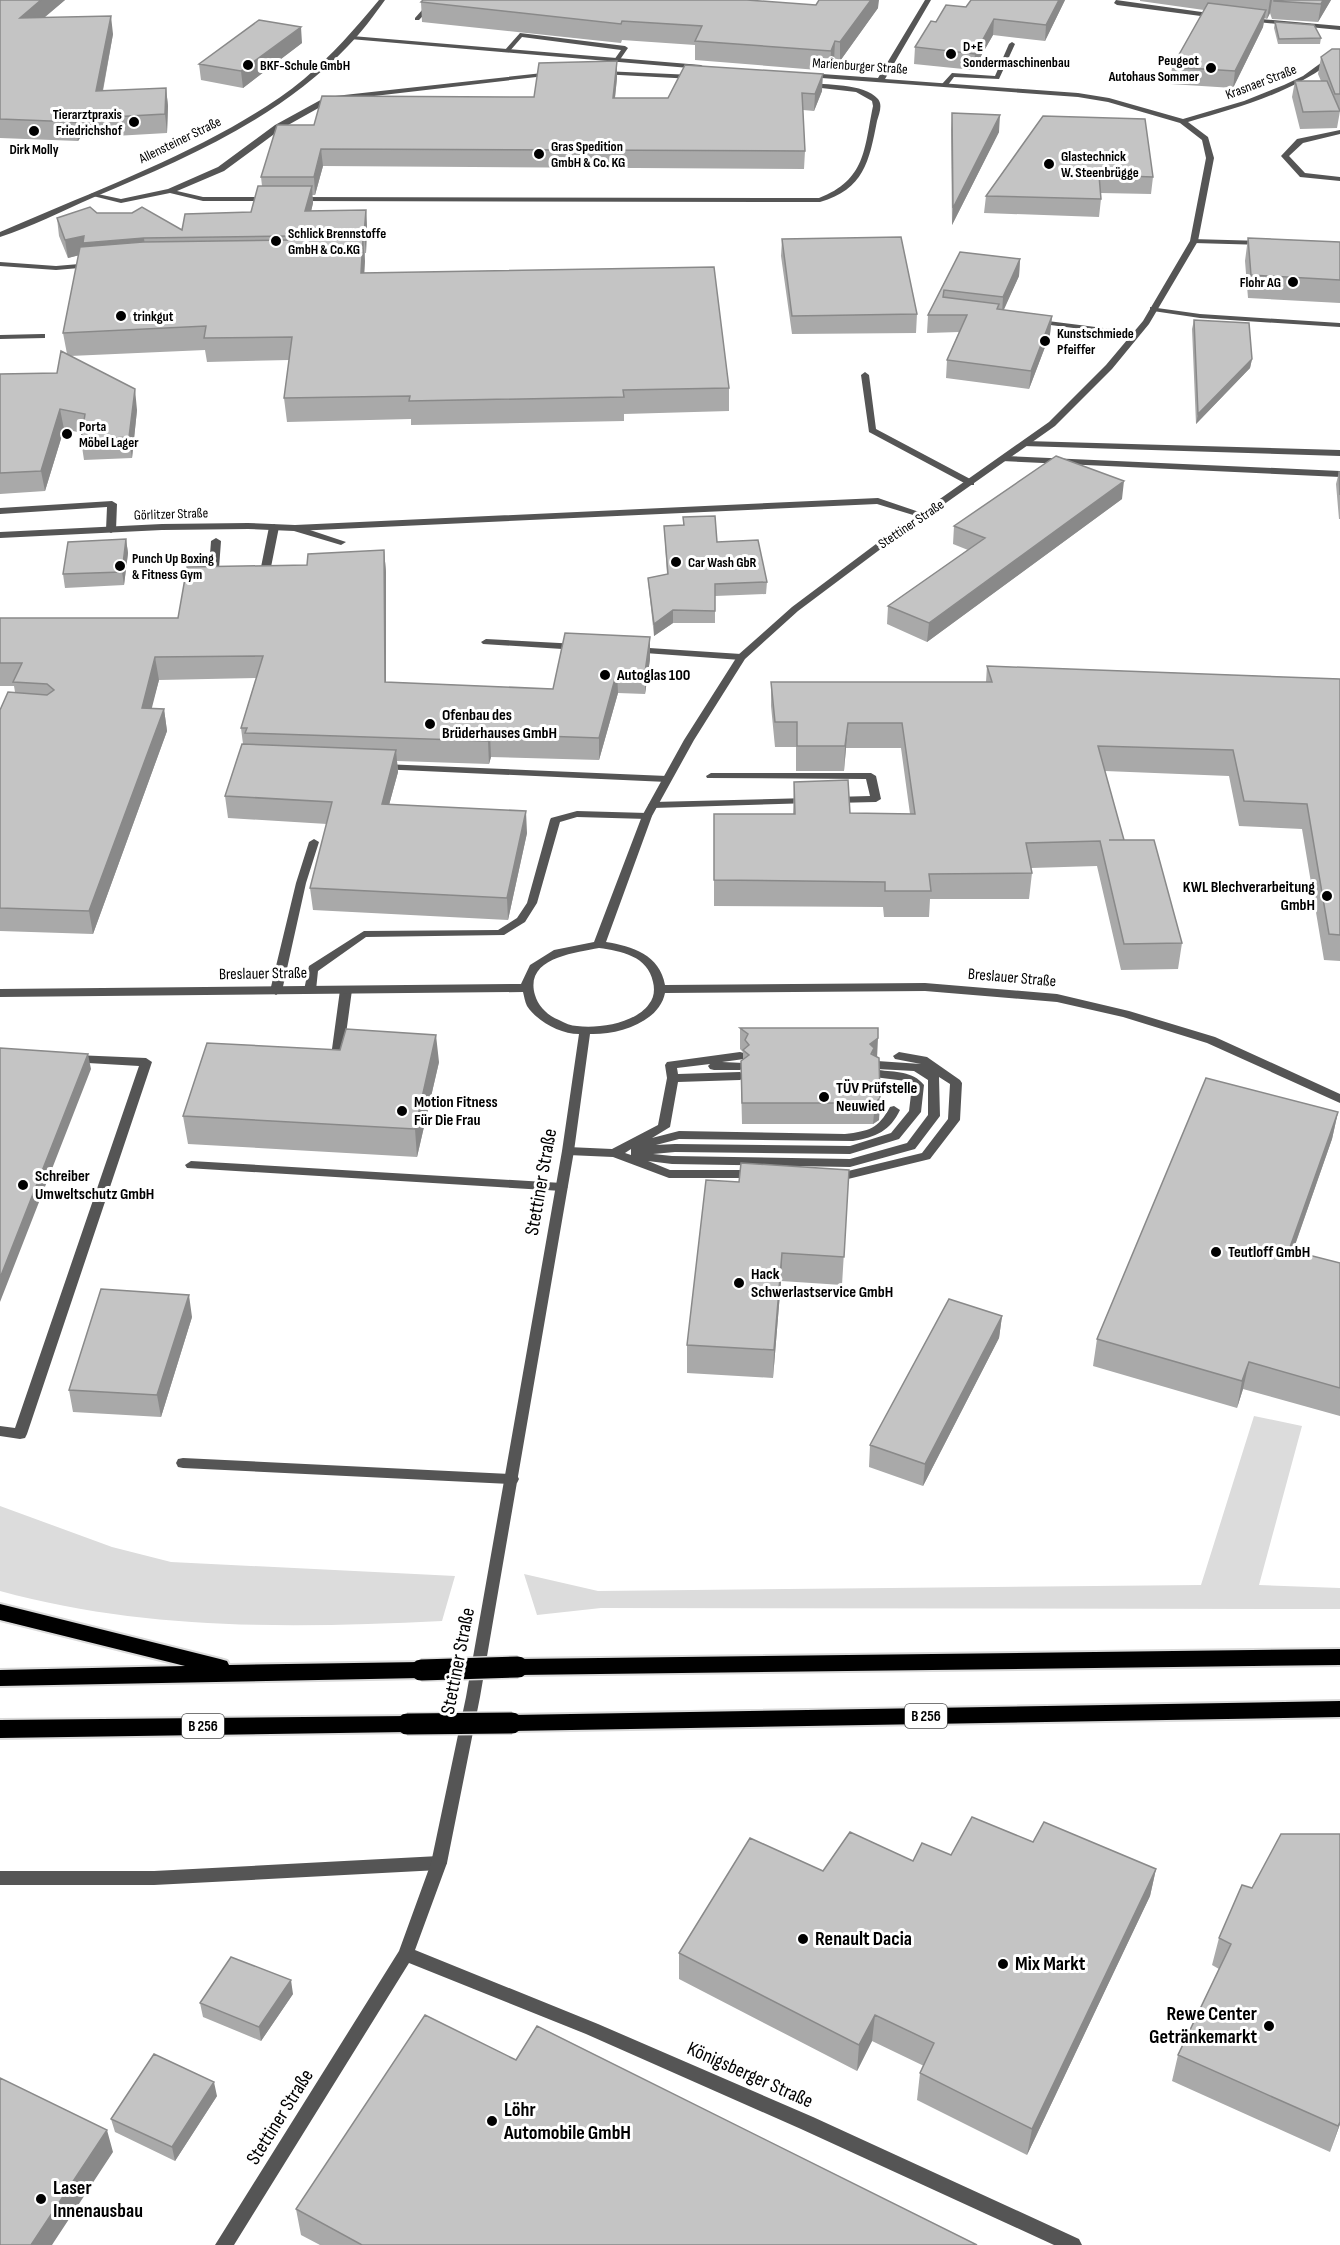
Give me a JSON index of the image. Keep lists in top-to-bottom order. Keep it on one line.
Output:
{"streets":{"highway":["B 256"],"street":["Marienburger Straße","Krasnaer Straße","Allensteiner Straße","Görlitzer Straße","Stettiner Straße","Breslauer Straße","Königsberger Straße"]},"crossings":[["Marienburger Straße","Krasnaer Straße"],["Marienburger Straße","Stettiner Straße"],["Krasnaer Straße","Stettiner Straße"],["Stettiner Straße","Breslauer Straße"],["Stettiner Straße","Königsberger Straße"]],"places":["D+E Sondermaschinenbau","BKF-Schule GmbH","Peugeot Autohaus Sommer","Tierarztpraxis Friedrichshof","Dirk Molly","Gras Spedition GmbH & Co. KG","Glastechnick W. Steenbrügge","Schlick Brennstoffe GmbH & Co.KG","Flohr AG","trinkgut","Kunstschmiede Pfeiffer","Porta Möbel Lager","Car Wash GbR","Punch Up Boxing & Fitness Gym","Autoglas 100","Ofenbau des Brüderhauses GmbH","KWL Blechverarbeitung GmbH","TÜV Prüfstelle Neuwied","Motion Fitness Für Die Frau","Schreiber Umweltschutz GmbH","Teutloff GmbH","Hack Schwerlastservice GmbH","Renault Dacia","Mix Markt","Rewe Center Getränkemarkt","Löhr Automobile GmbH","Laser Innenausbau"]}
